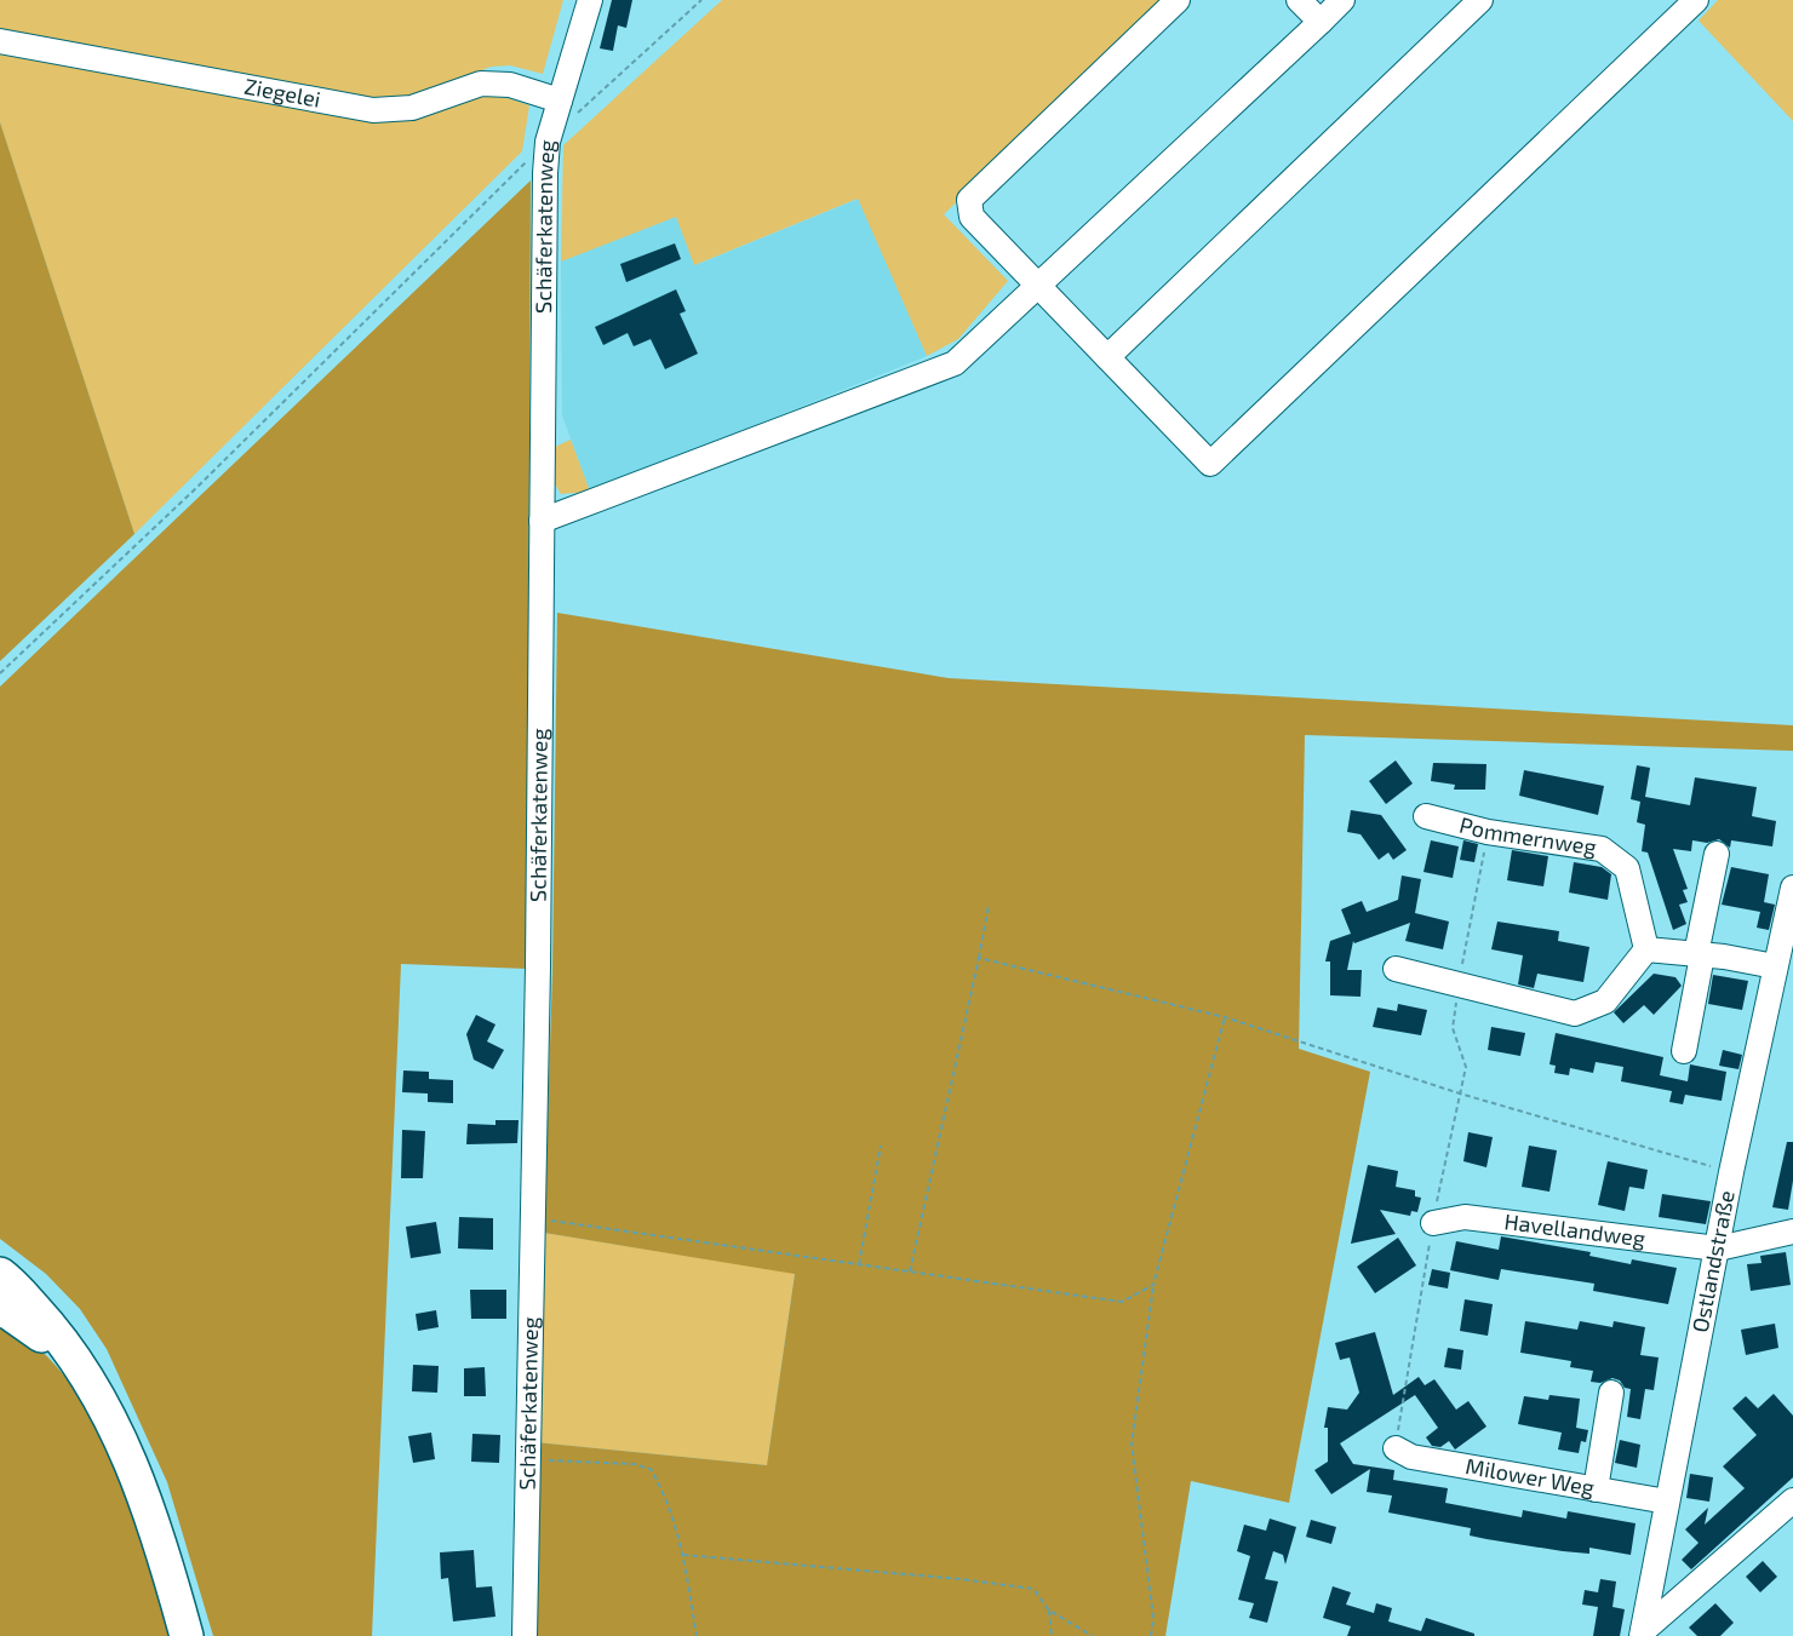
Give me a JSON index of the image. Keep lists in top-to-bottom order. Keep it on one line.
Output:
{"streets":{"street":["Ziegelei","Schäferkatenweg","Pommernweg","Havellandweg","Ostlandstraße","Milower Weg"]},"crossings":[["Ziegelei","Schäferkatenweg"],["Havellandweg","Ostlandstraße"],["Ostlandstraße","Milower Weg"]]}
